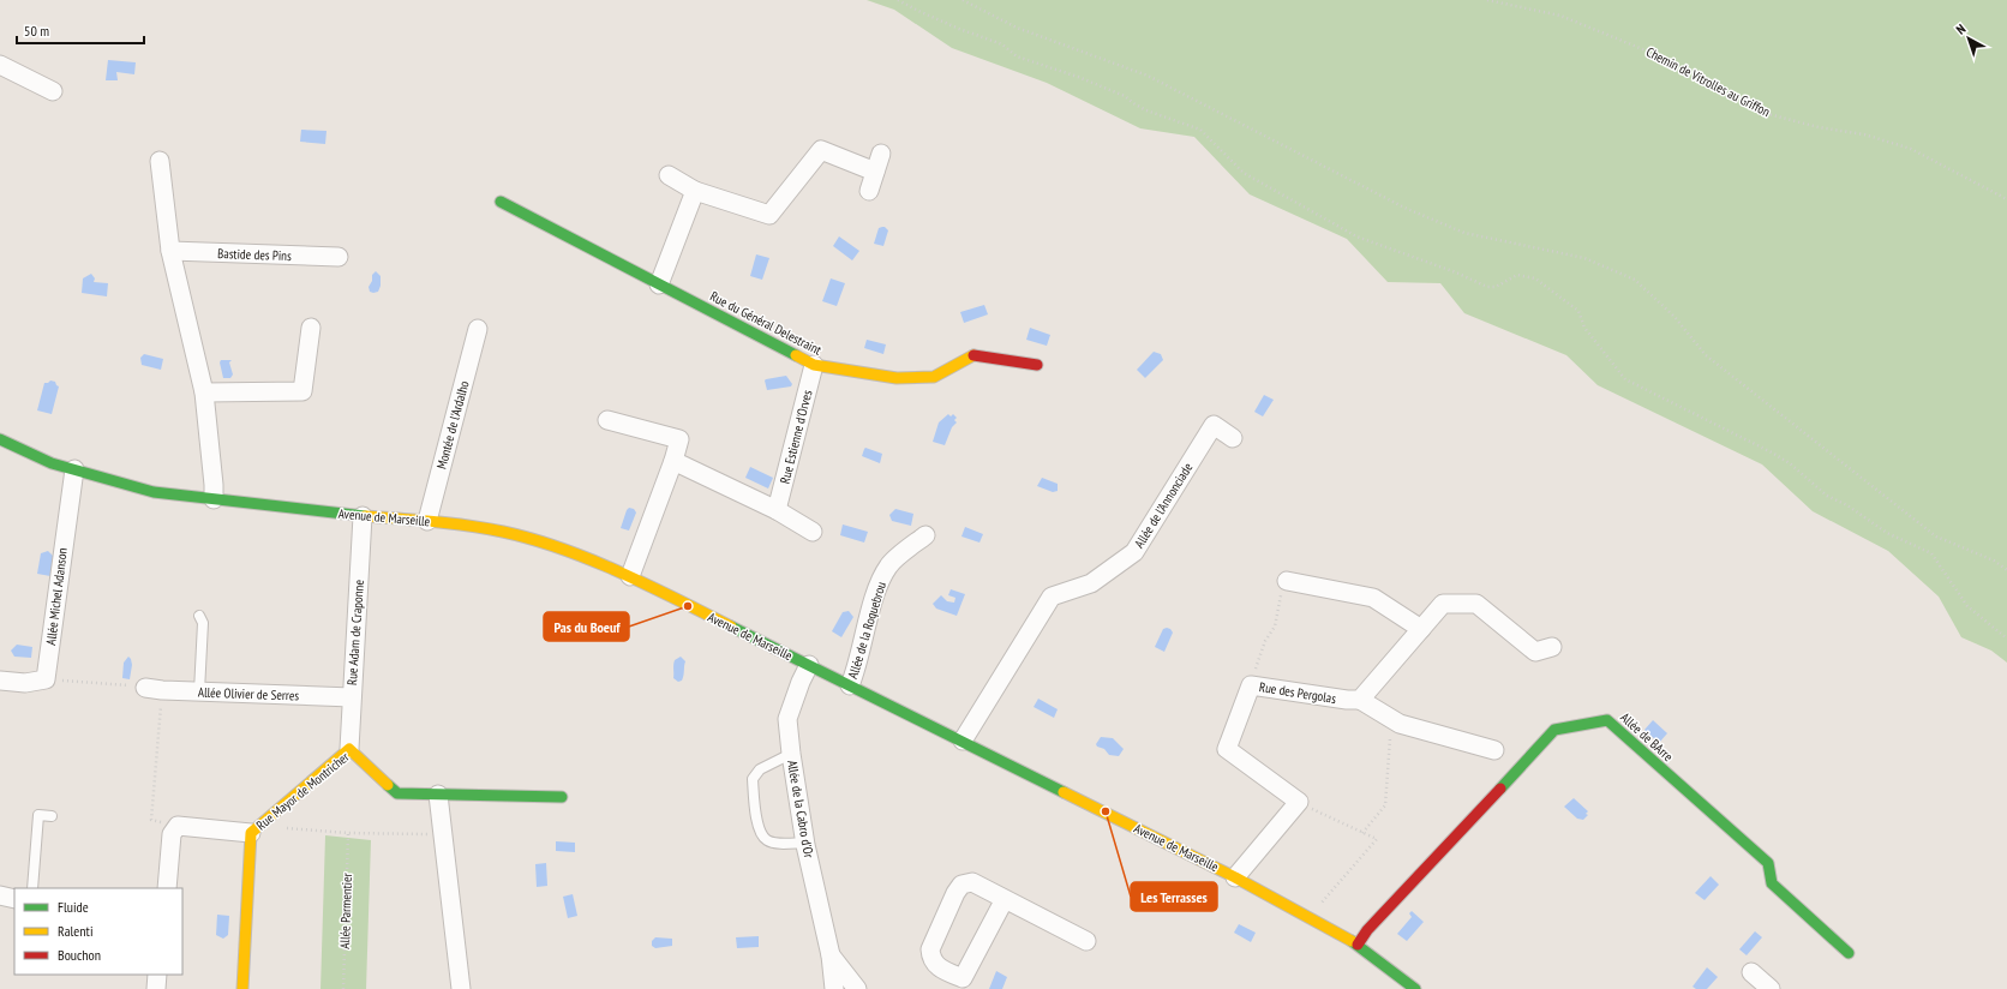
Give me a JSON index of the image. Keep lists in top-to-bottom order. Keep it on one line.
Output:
{"streets":{"street":["Bastide des Pins","Rue du Général Delestraint","Montée de l'Ardalho","Rue Estienne d'Orves","Allée de l’Annonciade","Avenue de Marseille","Allée Michel Adanson","Allée de la Roquebrou","Rue Adam de Craponne","Rue des Pergolas","Allée Olivier de Serres","Allée de BArre","Rue Mayor de Montricher","Allée de la Cabro d'Or"],"path":["Chemin de Vitrolles au Griffon","Allée Parmentier"]},"crossings":[["Rue du Général Delestraint","Rue Estienne d'Orves"],["Montée de l'Ardalho","Avenue de Marseille"],["Allée de l’Annonciade","Avenue de Marseille"],["Avenue de Marseille","Allée Michel Adanson"],["Avenue de Marseille","Allée de la Roquebrou"],["Avenue de Marseille","Rue Adam de Craponne"],["Avenue de Marseille","Allée de BArre"],["Avenue de Marseille","Allée de la Cabro d'Or"],["Rue Adam de Craponne","Allée Olivier de Serres"],["Rue Adam de Craponne","Rue Mayor de Montricher"]],"places":["Pas du Boeuf","Les Terrasses"],"legend":["Fluide","Ralenti","Bouchon"],"scale_bar":"50 m","north":"top left"}
